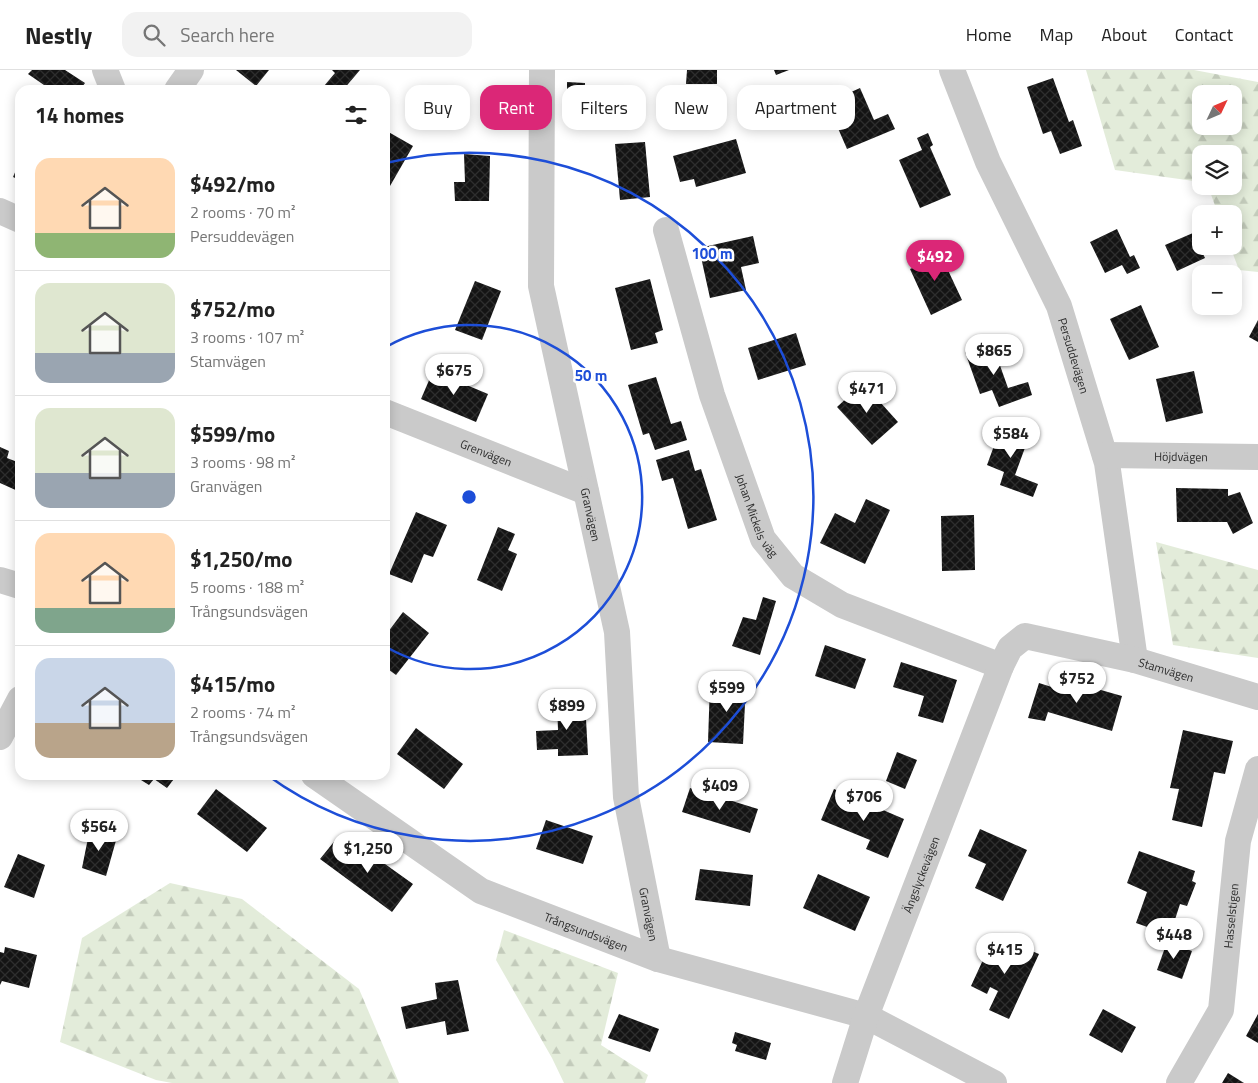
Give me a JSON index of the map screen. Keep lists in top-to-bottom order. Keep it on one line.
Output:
{"streets":{"street":["Persuddevägen","Grenvägen","Höjdvägen","Johan Mickels väg","Granvägen","Stamvägen","Ängslyckevägen","Hasselstigen","Trångsundsvägen"]},"crossings":[["Persuddevägen","Höjdvägen"],["Persuddevägen","Stamvägen"],["Grenvägen","Granvägen"],["Johan Mickels väg","Stamvägen"],["Johan Mickels väg","Ängslyckevägen"],["Granvägen","Trångsundsvägen"],["Stamvägen","Ängslyckevägen"],["Ängslyckevägen","Trångsundsvägen"]],"north":"top right","page":{"header":"Nestly","search":"Search here","nav":["Home","Map","About","Contact"],"map_buttons":["+","−"],"chip":["Buy","Rent","Filters","New","Apartment"],"heading":"14 homes","list":[{"name":"$492/mo","note":"2 rooms · 70 m² · Persuddevägen"},{"name":"$752/mo","note":"3 rooms · 107 m² · Stamvägen"},{"name":"$599/mo","note":"3 rooms · 98 m² · Granvägen"},{"name":"$1,250/mo","note":"5 rooms · 188 m² · Trångsundsvägen"},{"name":"$415/mo","note":"2 rooms · 74 m² · Trångsundsvägen"}],"price":["$492","$865","$675","$471","$584","$752","$599","$899","$409","$706","$564","$1,250","$448","$415"]},"rings":["100 m","50 m"]}
